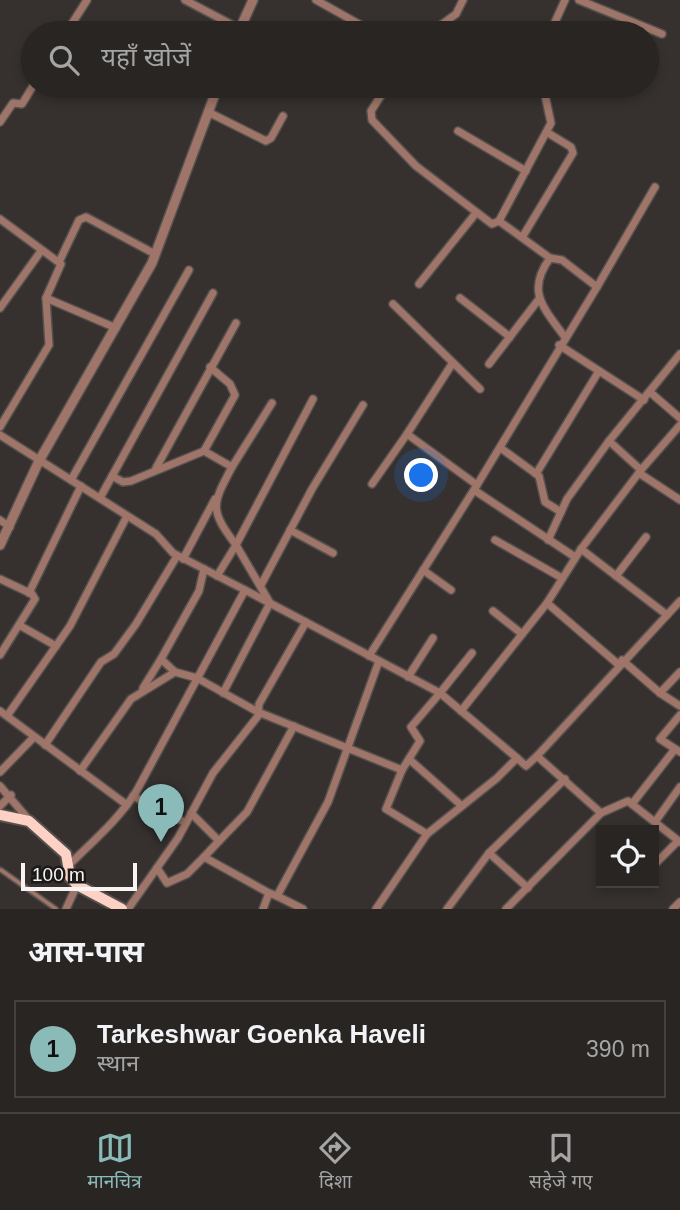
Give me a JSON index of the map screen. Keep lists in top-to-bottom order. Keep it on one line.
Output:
{"scale_bar":"100 m","page":{"search":"यहाँ खोजें","pins":"1","scale":"100 m","heading":"आस-पास","list":[{"mark":"1","name":"Tarkeshwar Goenka Haveli","note":"स्थान","value":"390 m"}],"nav":["मानचित्र","दिशा","सहेजे गए"]}}
